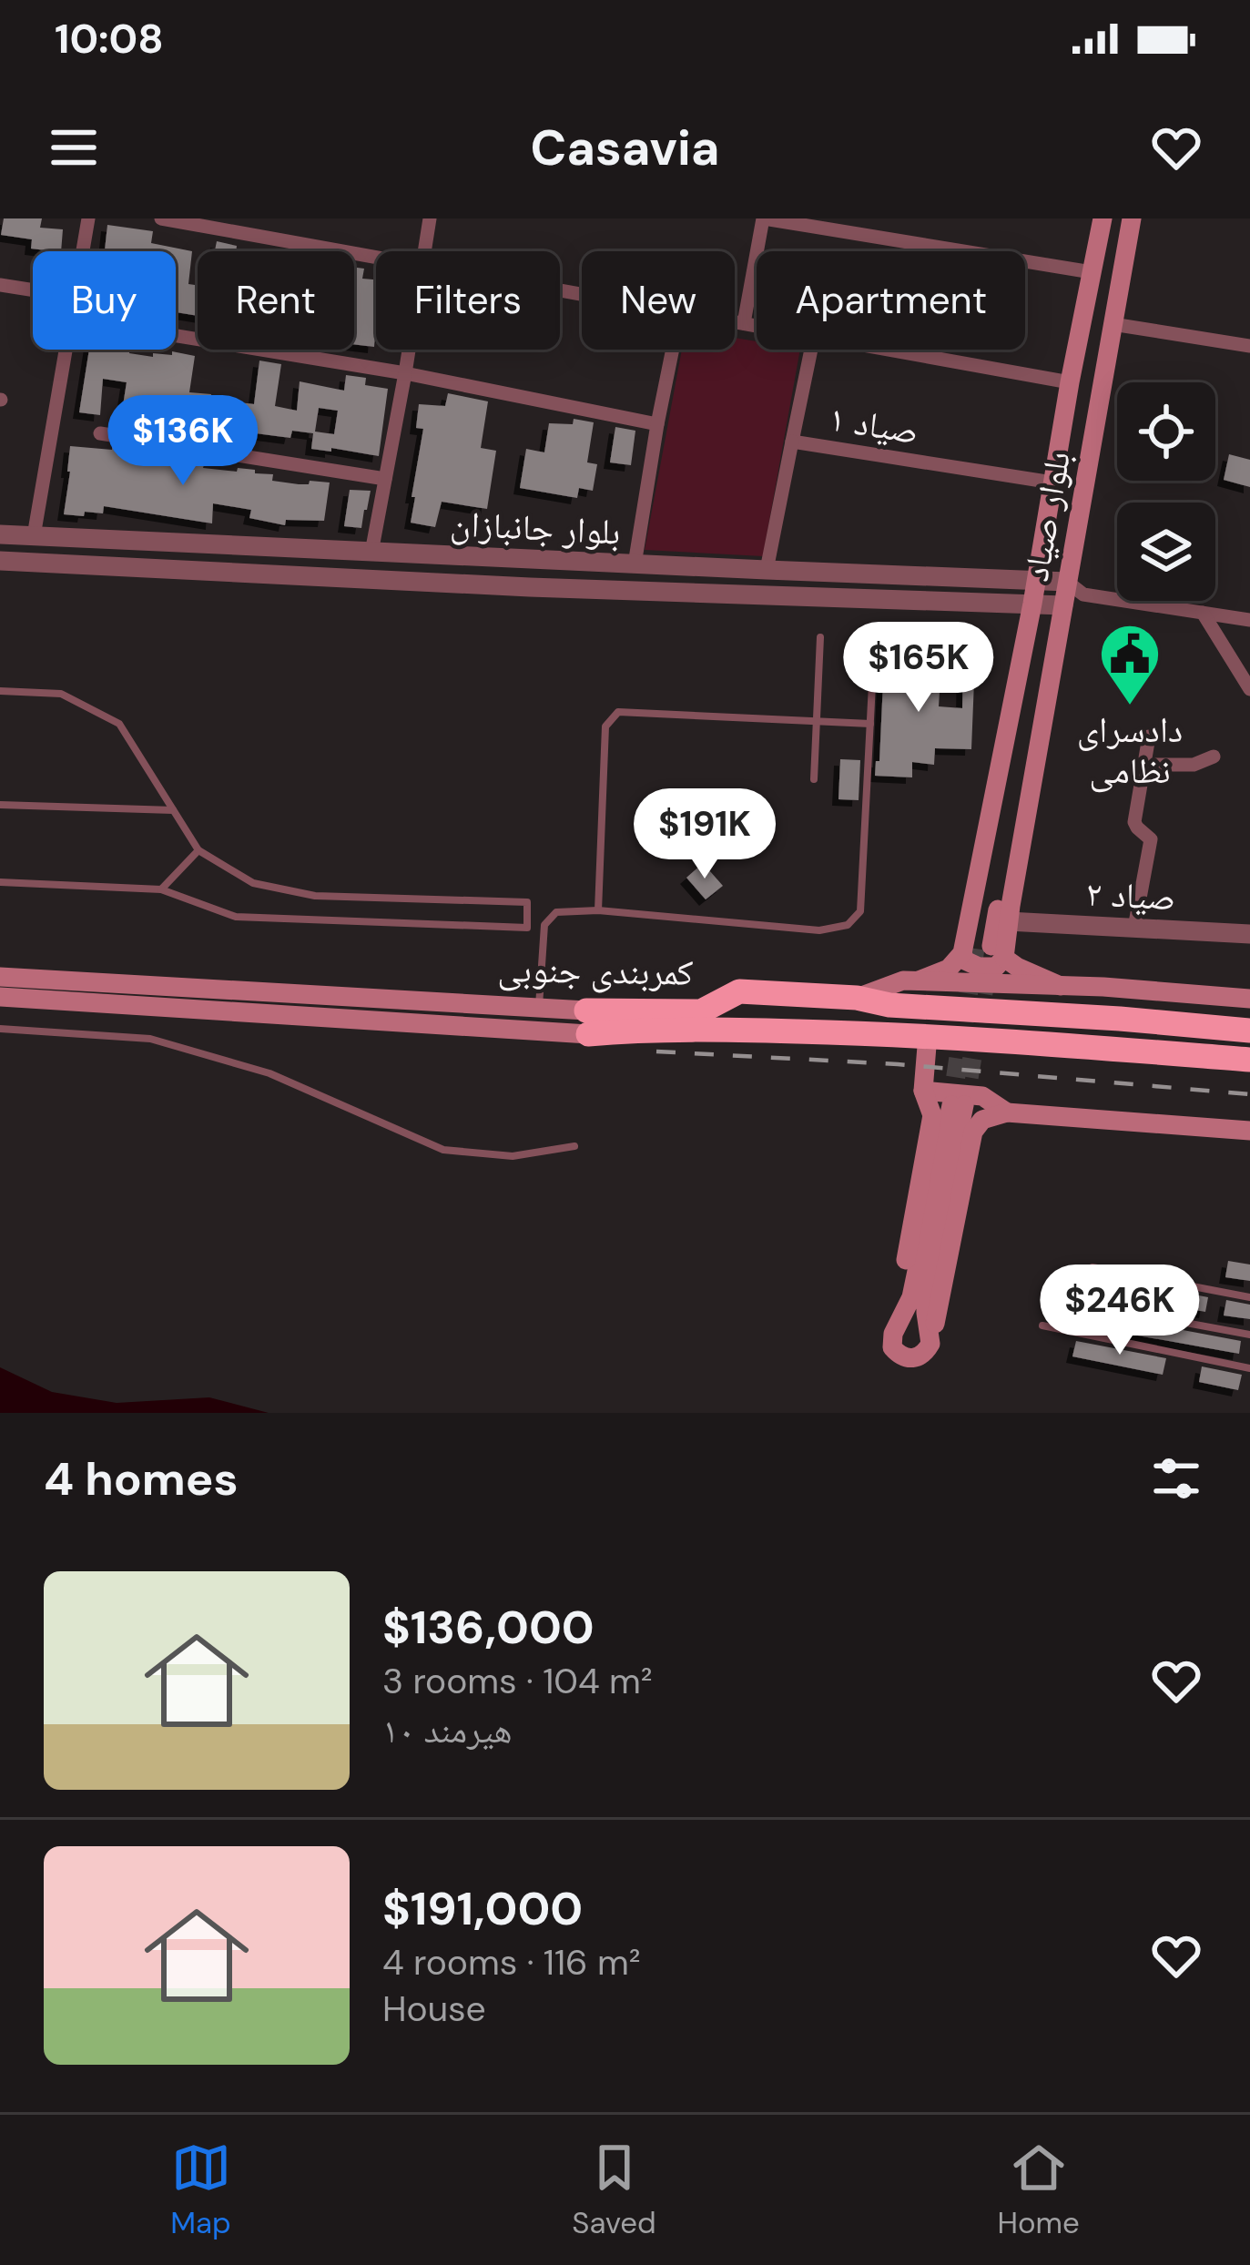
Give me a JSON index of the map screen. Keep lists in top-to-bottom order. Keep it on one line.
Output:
{"streets":{"highway":["کمربندی جنوبی"],"main road":["بلوار صیاد"],"street":["صیاد ۱","بلوار جانبازان","صیاد ۲"]},"crossings":[["صیاد ۱","بلوار صیاد"],["بلوار صیاد","بلوار جانبازان"],["بلوار صیاد","صیاد ۲"]],"places":{"public building":["دادسرای نظامی"]},"page":{"status":"10:08","header":"Casavia","chip":["Buy","Rent","Filters","New","Apartment"],"price":["$136K","$165K","$191K","$246K"],"heading":"4 homes","list":[{"name":"$136,000","note":"3 rooms · 104 m² · هیرمند ۱۰"},{"name":"$191,000","note":"4 rooms · 116 m² · House"}],"tabs":["Map","Saved","Home"]}}
